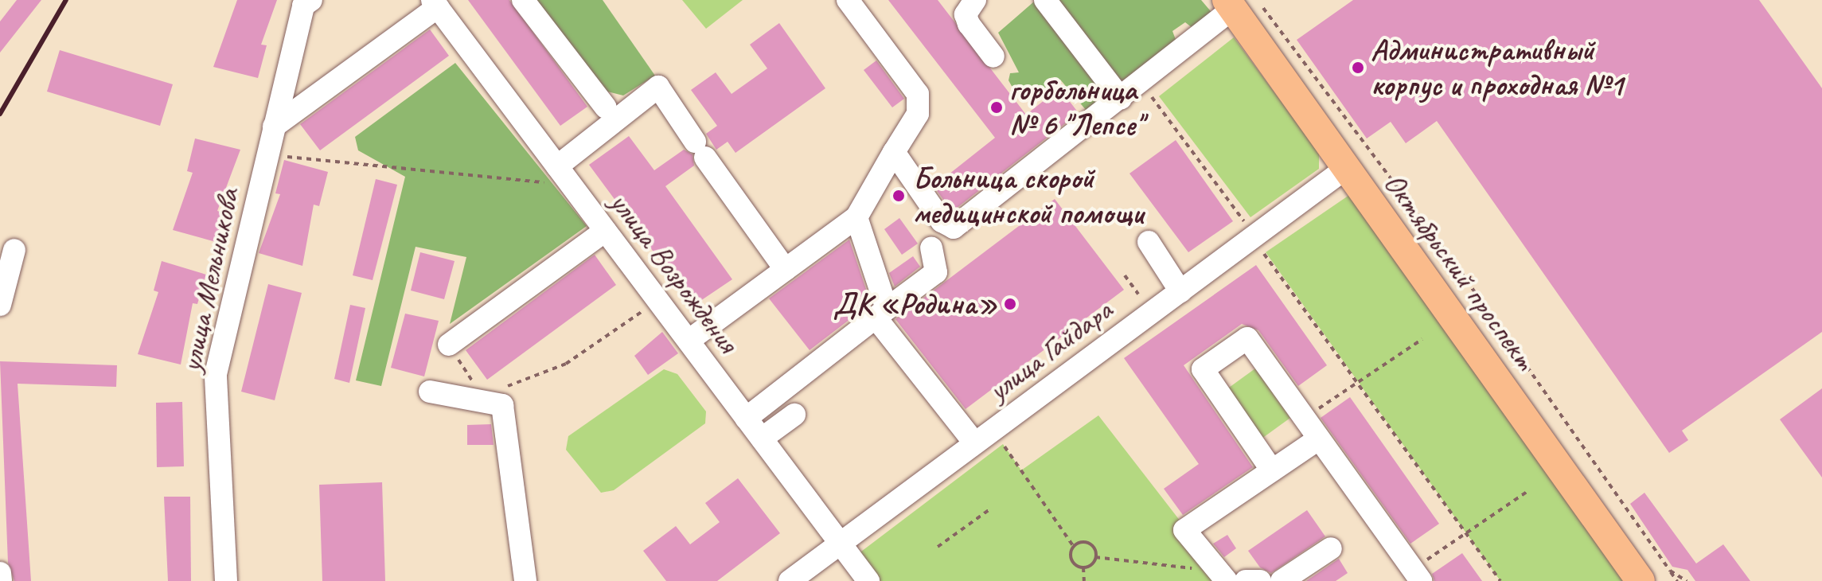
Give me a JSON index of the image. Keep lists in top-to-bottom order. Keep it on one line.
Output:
{"streets":{"main road":["Октябрьский проспект"],"street":["улица Возрождения","улица Мельникова","улица Гайдара"]},"crossings":[["Октябрьский проспект","улица Гайдара"],["улица Возрождения","улица Гайдара"]],"places":["Административный корпус и проходная №1","горбольница № 6 \"Лепсе\"","Больница скорой медицинской помощи","ДК «Родина»"]}
